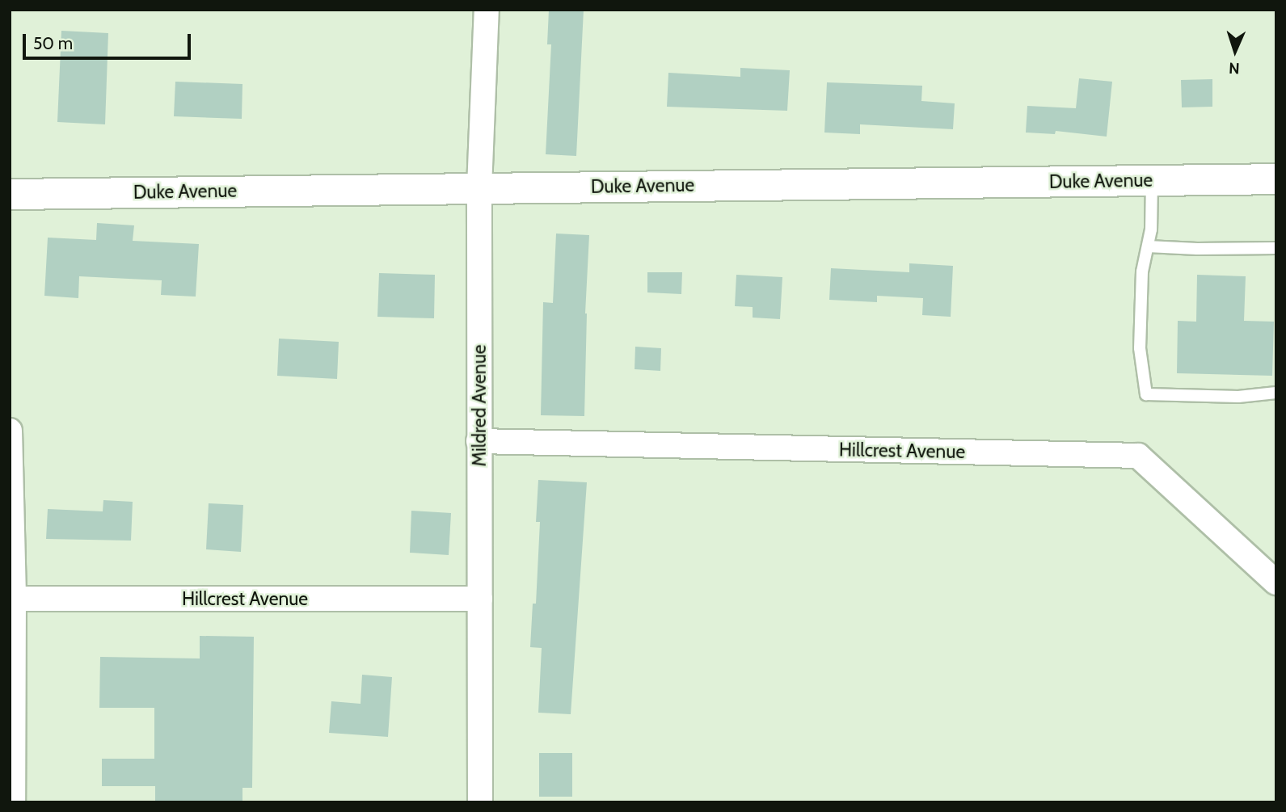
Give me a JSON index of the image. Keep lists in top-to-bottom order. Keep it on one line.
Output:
{"streets":{"street":["Duke Avenue","Mildred Avenue","Hillcrest Avenue"]},"crossings":[["Duke Avenue","Mildred Avenue"],["Mildred Avenue","Hillcrest Avenue"]],"scale_bar":"50 m","north":"bottom"}
